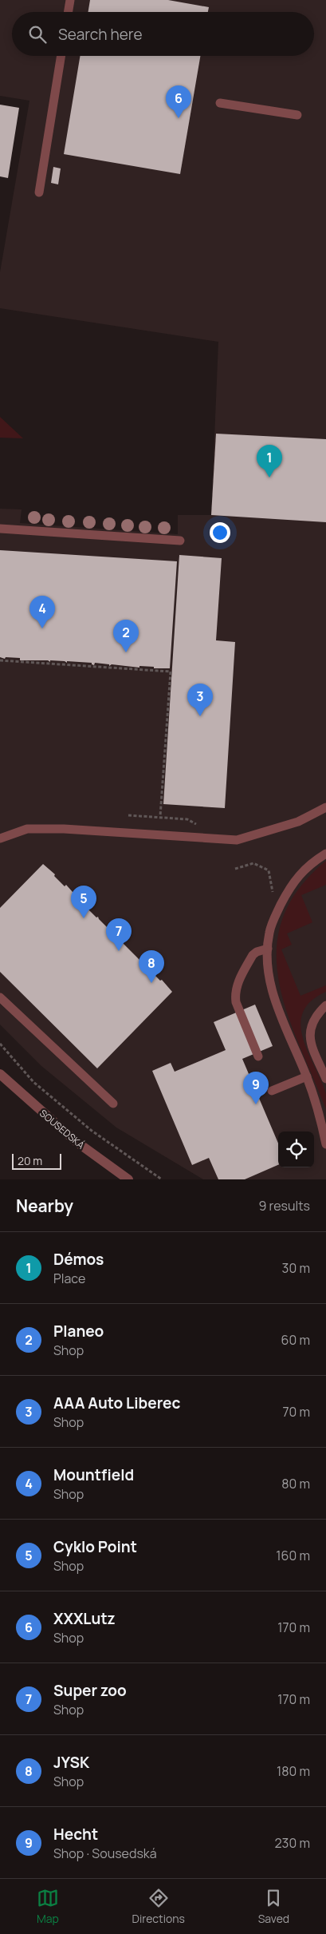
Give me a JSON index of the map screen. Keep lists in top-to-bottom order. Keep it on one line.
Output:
{"streets":{"street":["SOUSEDSKÁ"]},"scale_bar":"20 m","page":{"search":"Search here","pins":["6","1","4","2","3","5","7","8","9"],"scale":"20 m","heading":["Nearby","9 results"],"list":[{"mark":"1","name":"Démos","note":"Place","value":"30 m"},{"mark":"2","name":"Planeo","note":"Shop","value":"60 m"},{"mark":"3","name":"AAA Auto Liberec","note":"Shop","value":"70 m"},{"mark":"4","name":"Mountfield","note":"Shop","value":"80 m"},{"mark":"5","name":"Cyklo Point","note":"Shop","value":"160 m"},{"mark":"6","name":"XXXLutz","note":"Shop","value":"170 m"},{"mark":"7","name":"Super zoo","note":"Shop","value":"170 m"},{"mark":"8","name":"JYSK","note":"Shop","value":"180 m"},{"mark":"9","name":"Hecht","note":"Shop · Sousedská","value":"230 m"}],"nav":["Map","Directions","Saved"]}}
